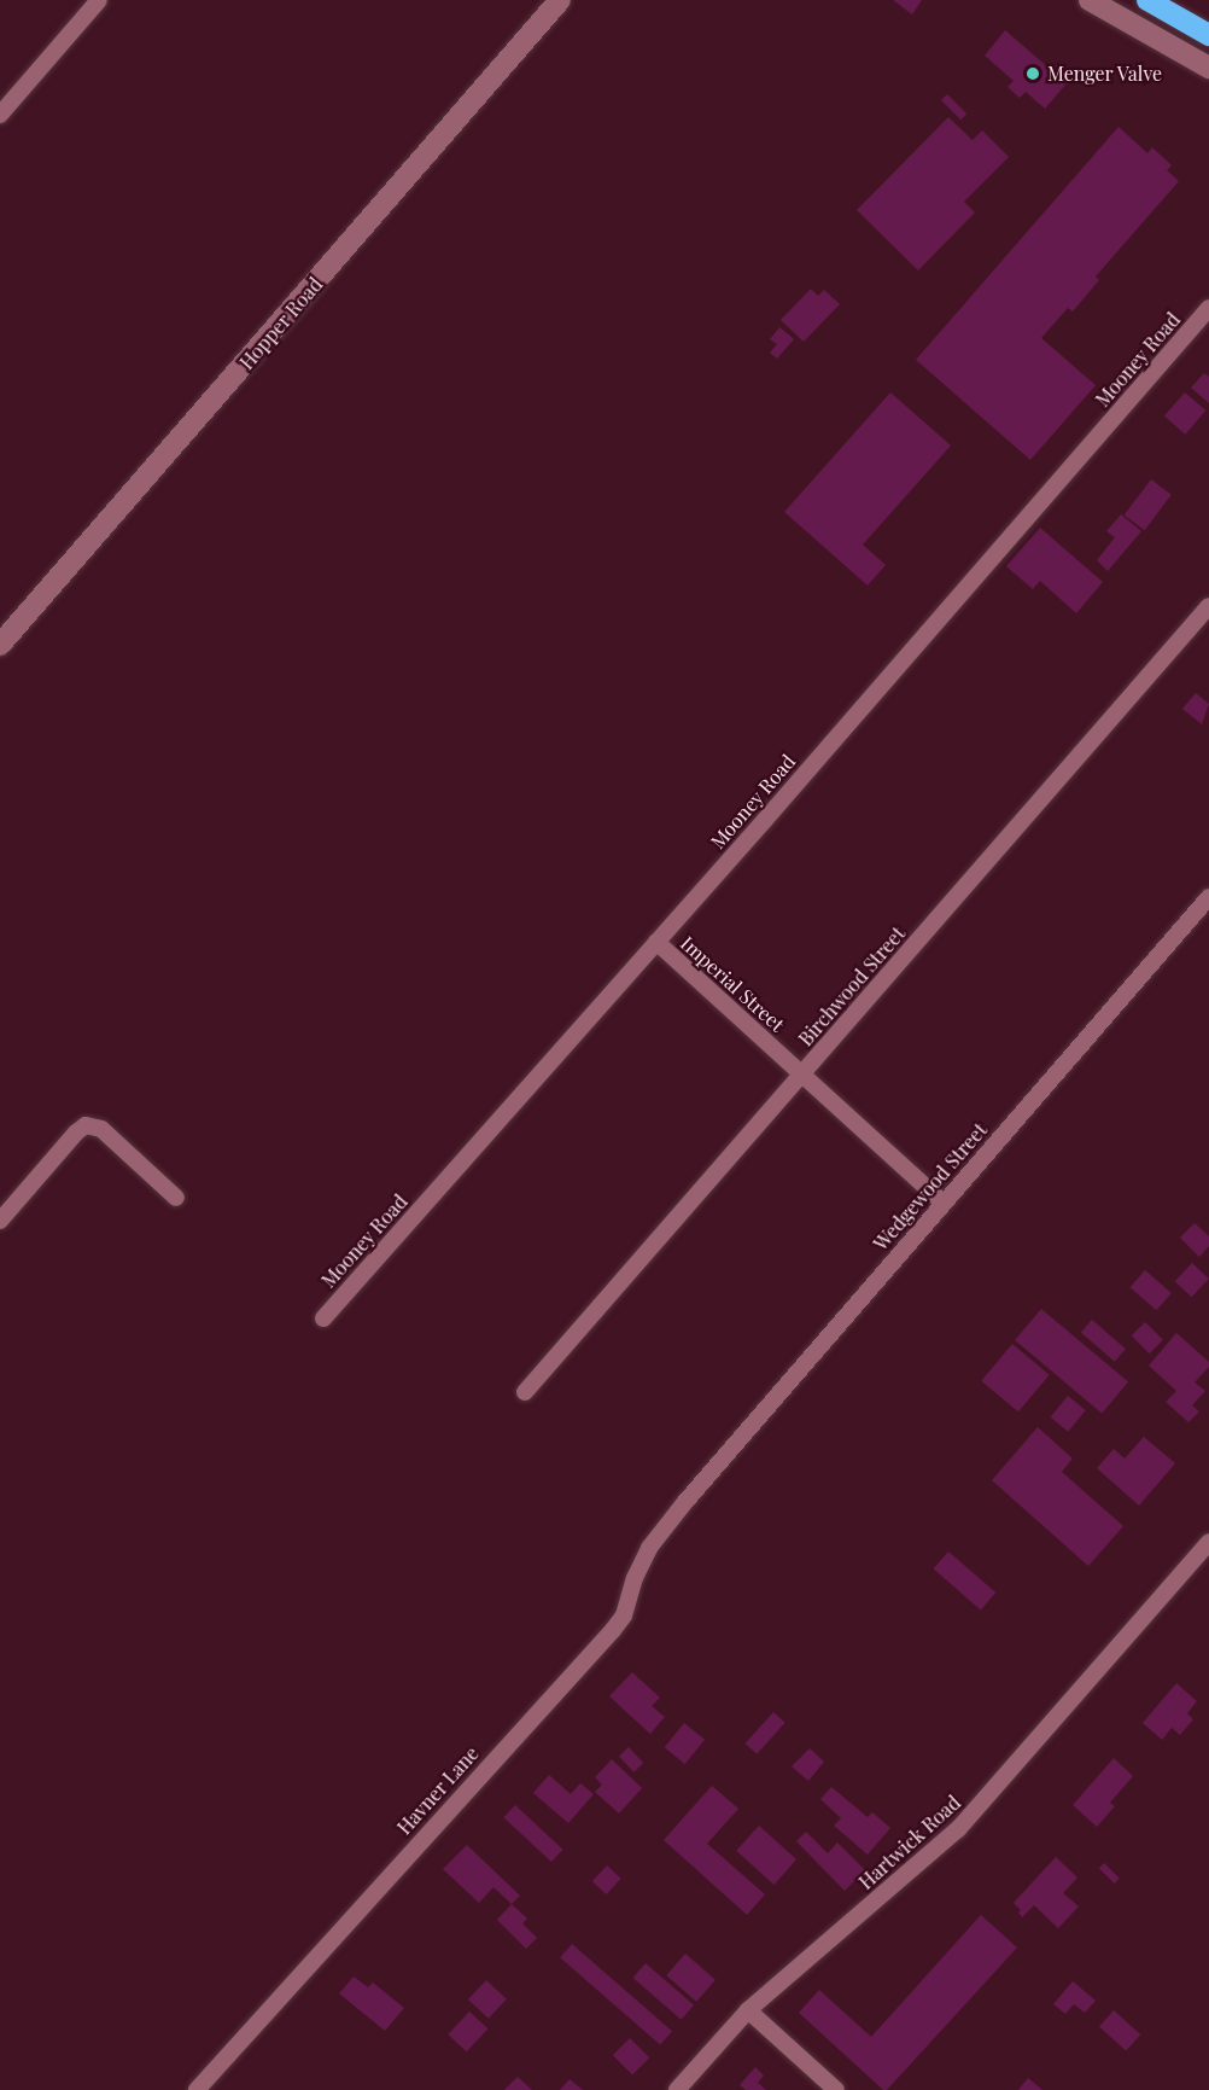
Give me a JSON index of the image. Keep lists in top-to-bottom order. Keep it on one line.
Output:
{"streets":{"main road":["Hopper Road"],"street":["Mooney Road","Imperial Street","Birchwood Street","Wedgewood Street","Havner Lane","Hartwick Road"]},"crossings":[["Mooney Road","Imperial Street"],["Imperial Street","Birchwood Street"],["Imperial Street","Wedgewood Street"],["Wedgewood Street","Havner Lane"]],"places":["Menger Valve"]}
